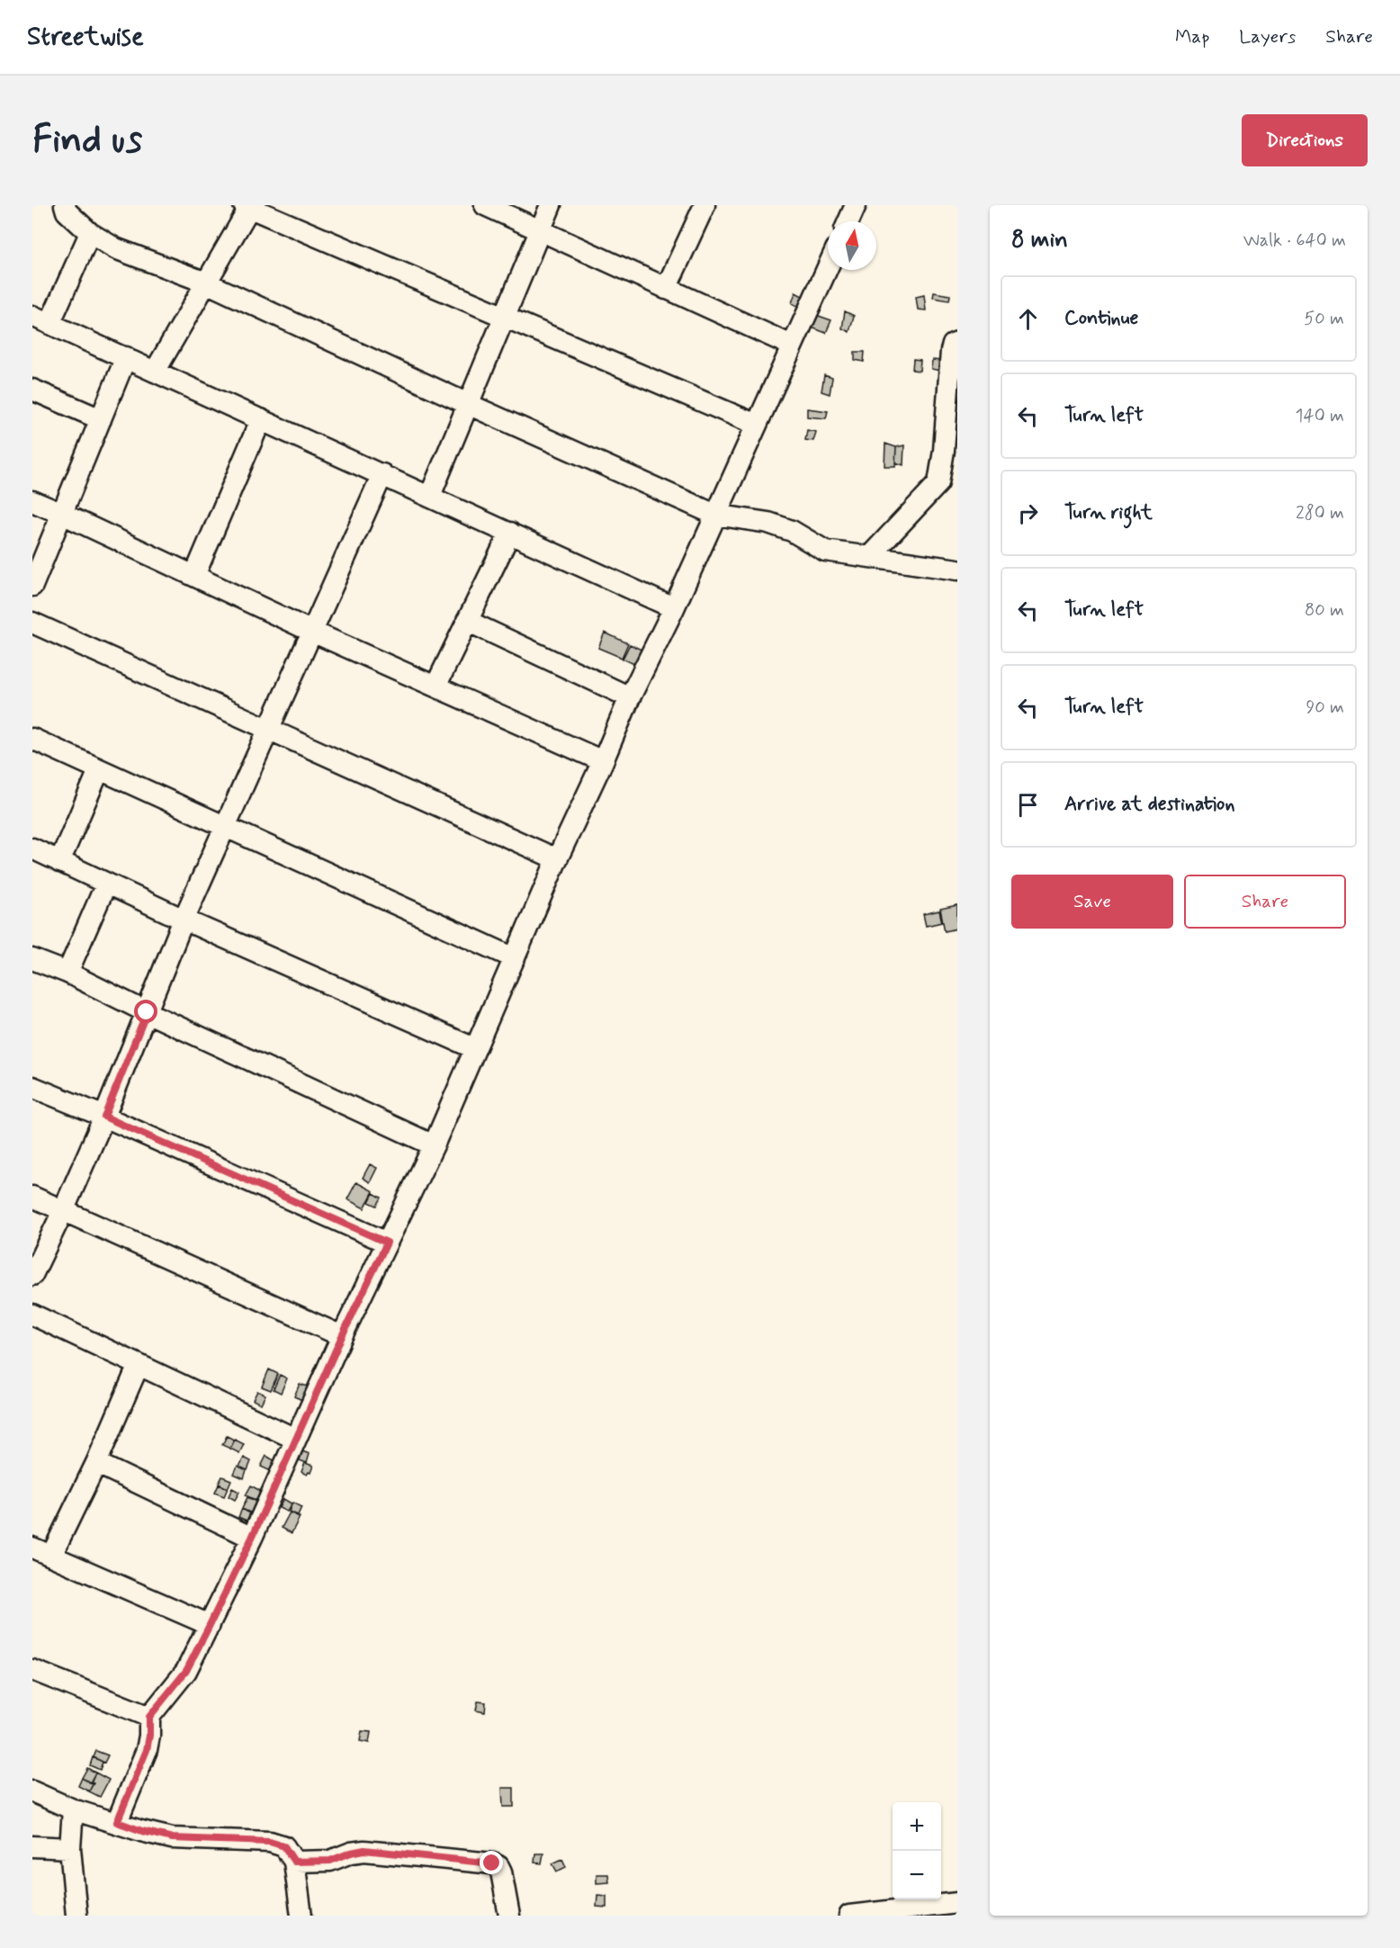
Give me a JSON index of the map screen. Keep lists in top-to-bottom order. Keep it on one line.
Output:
{"north":"top","page":{"header":"Streetwise","nav":["Map","Layers","Share"],"buttons":["Directions",["Save","Share"]],"title":"Find us","heading":["8 min","Walk · 640 m"],"list":[["Continue","50 m"],["Turn left","140 m"],["Turn right","280 m"],["Turn left","80 m"],["Turn left","90 m"],"Arrive at destination"],"map_buttons":["+","−"]}}
